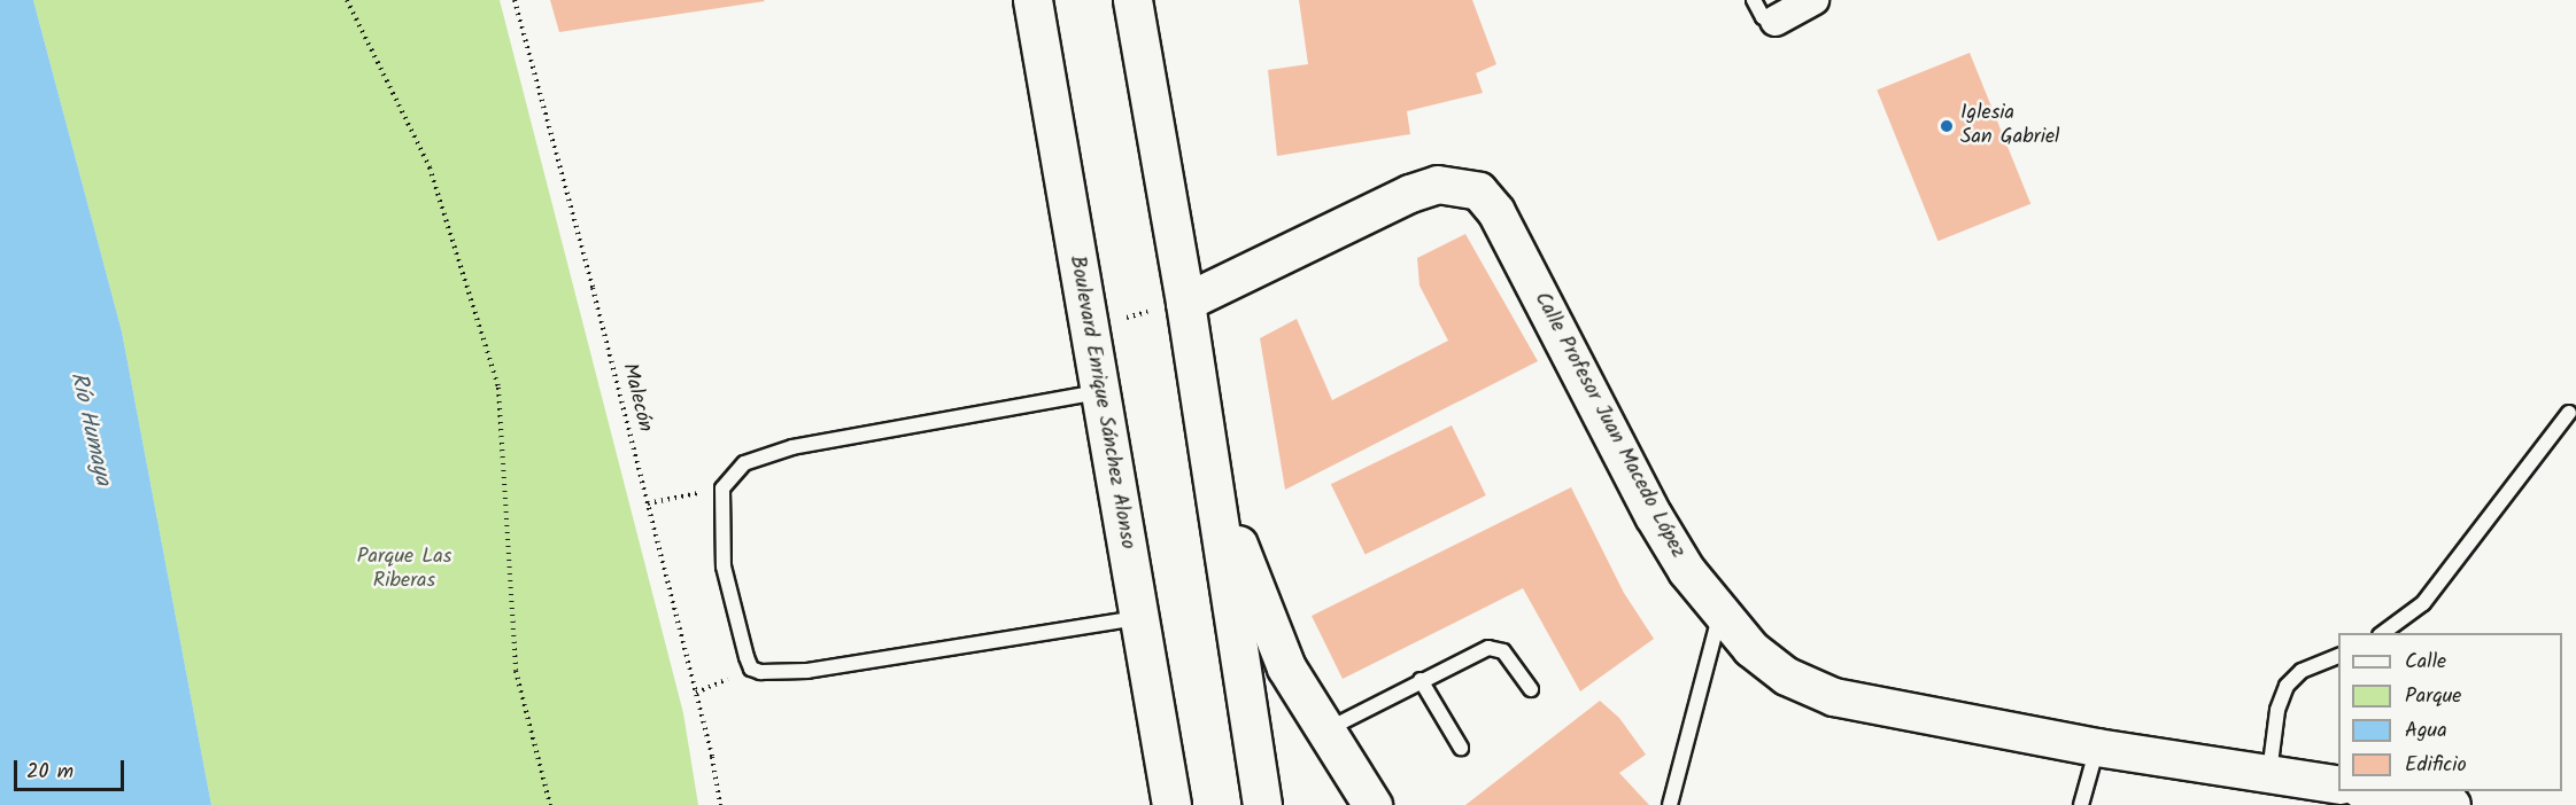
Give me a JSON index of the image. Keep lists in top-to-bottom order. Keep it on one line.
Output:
{"streets":{"main road":["Boulevard Enrique Sánchez Alonso"],"street":["Calle Profesor Juan Macedo López"],"path":["Malecón"]},"water":["Río Humaya"],"parks":["Parque Las Riberas"],"places":["Iglesia San Gabriel"],"legend":["Calle","Parque","Agua","Edificio"],"scale_bar":"20 m"}
